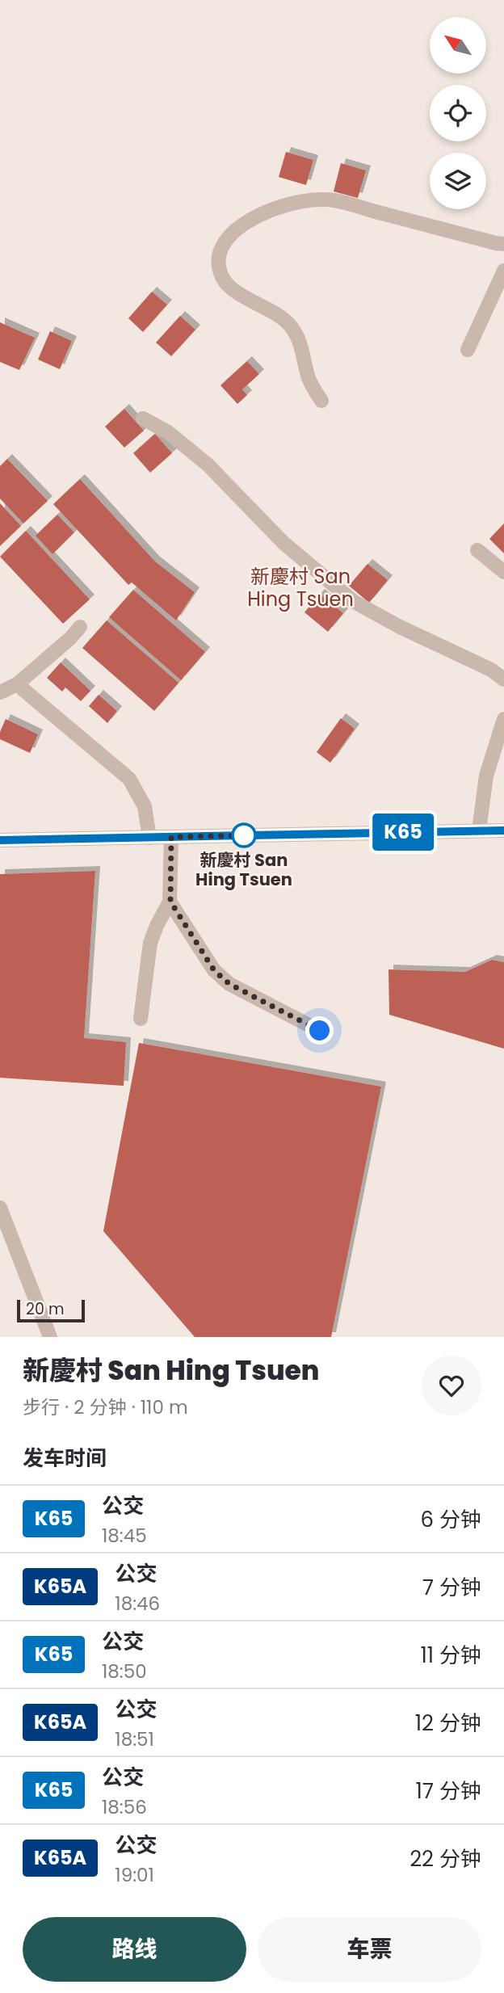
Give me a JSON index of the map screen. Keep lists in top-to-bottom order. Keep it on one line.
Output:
{"districts":["新慶村 San Hing Tsuen"],"places":["新慶村 San Hing Tsuen"],"lines":["bus line K65"],"scale_bar":"20 m","north":"top left","page":{"on_map":"K65","scale":"20 m","heading":[["新慶村 San Hing Tsuen","步行 · 2 分钟 · 110 m"],"发车时间"],"list":[{"mark":"K65","name":"公交","note":"18:45","value":"6 分钟"},{"mark":"K65A","name":"公交","note":"18:46","value":"7 分钟"},{"mark":"K65","name":"公交","note":"18:50","value":"11 分钟"},{"mark":"K65A","name":"公交","note":"18:51","value":"12 分钟"},{"mark":"K65","name":"公交","note":"18:56","value":"17 分钟"},{"mark":"K65A","name":"公交","note":"19:01","value":"22 分钟"}],"buttons":["路线","车票"]}}
